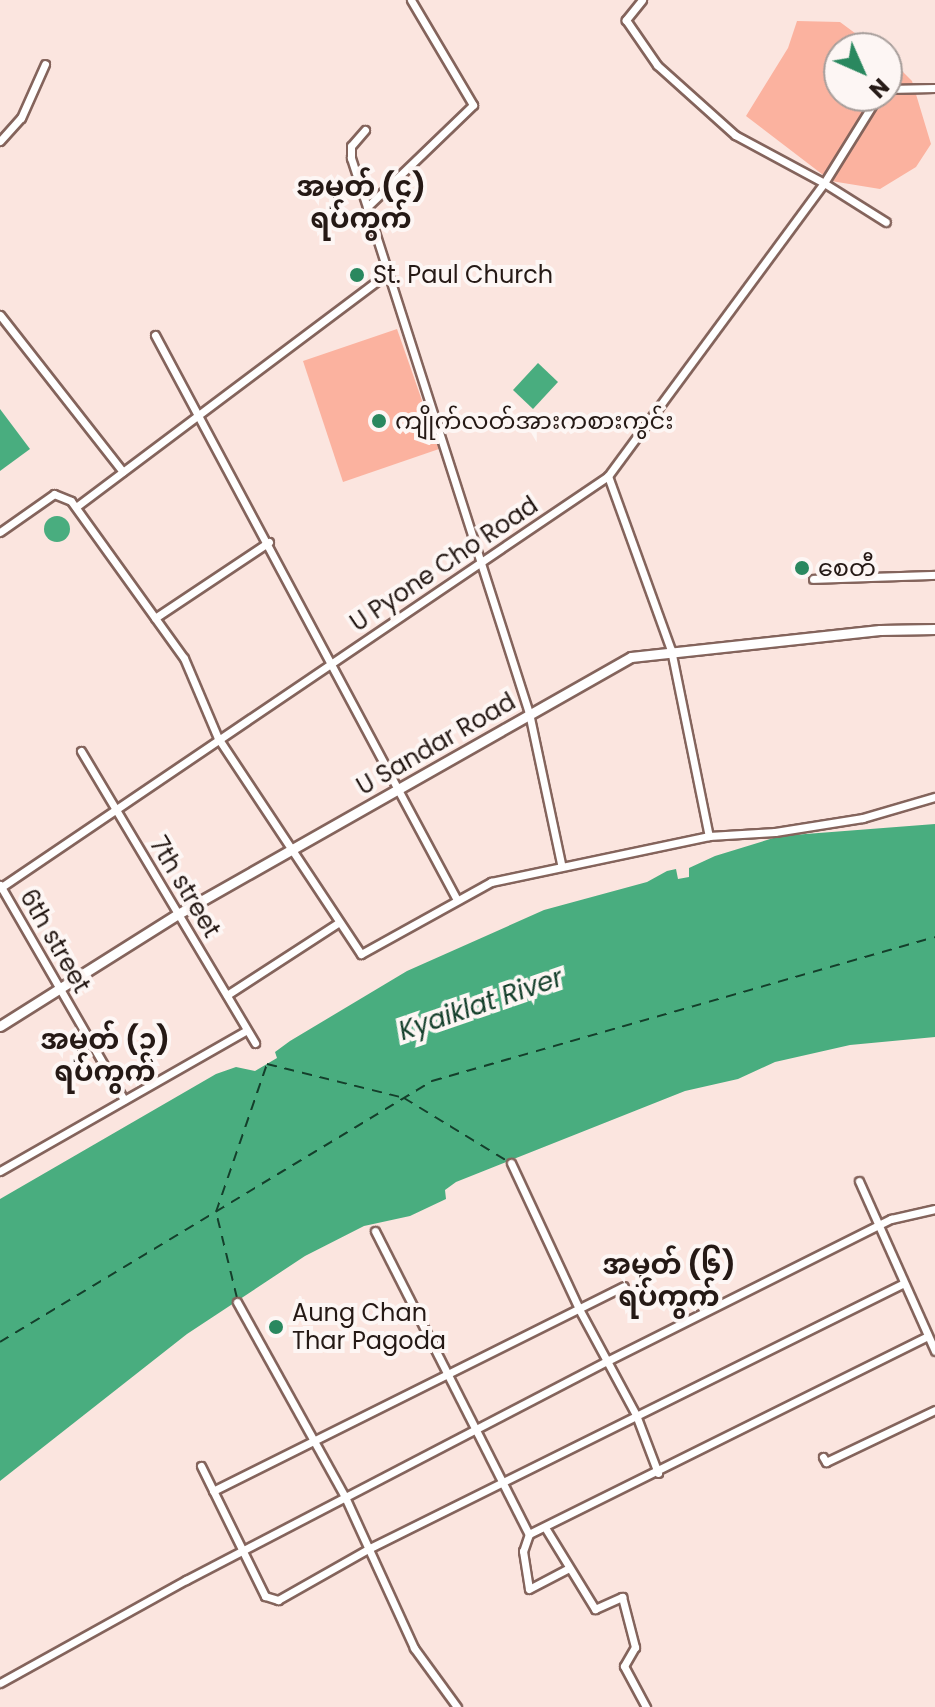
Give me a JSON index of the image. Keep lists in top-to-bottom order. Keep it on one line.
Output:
{"streets":{"main road":["U Sandar Road"],"street":["U Pyone Cho Road","7th street","6th street"]},"crossings":[["U Pyone Cho Road","7th street"],["U Pyone Cho Road","6th street"],["U Sandar Road","7th street"],["U Sandar Road","6th street"]],"districts":["အမှတ် (၄) ရပ်ကွက်","အမှတ် (၃) ရပ်ကွက်","အမှတ် (၆) ရပ်ကွက်"],"water":["Kyaiklat River"],"places":["St. Paul Church","ကျိုက်လတ်အားကစားကွင်း","စေတီ","Aung Chan Thar Pagoda"],"north":"bottom right"}
